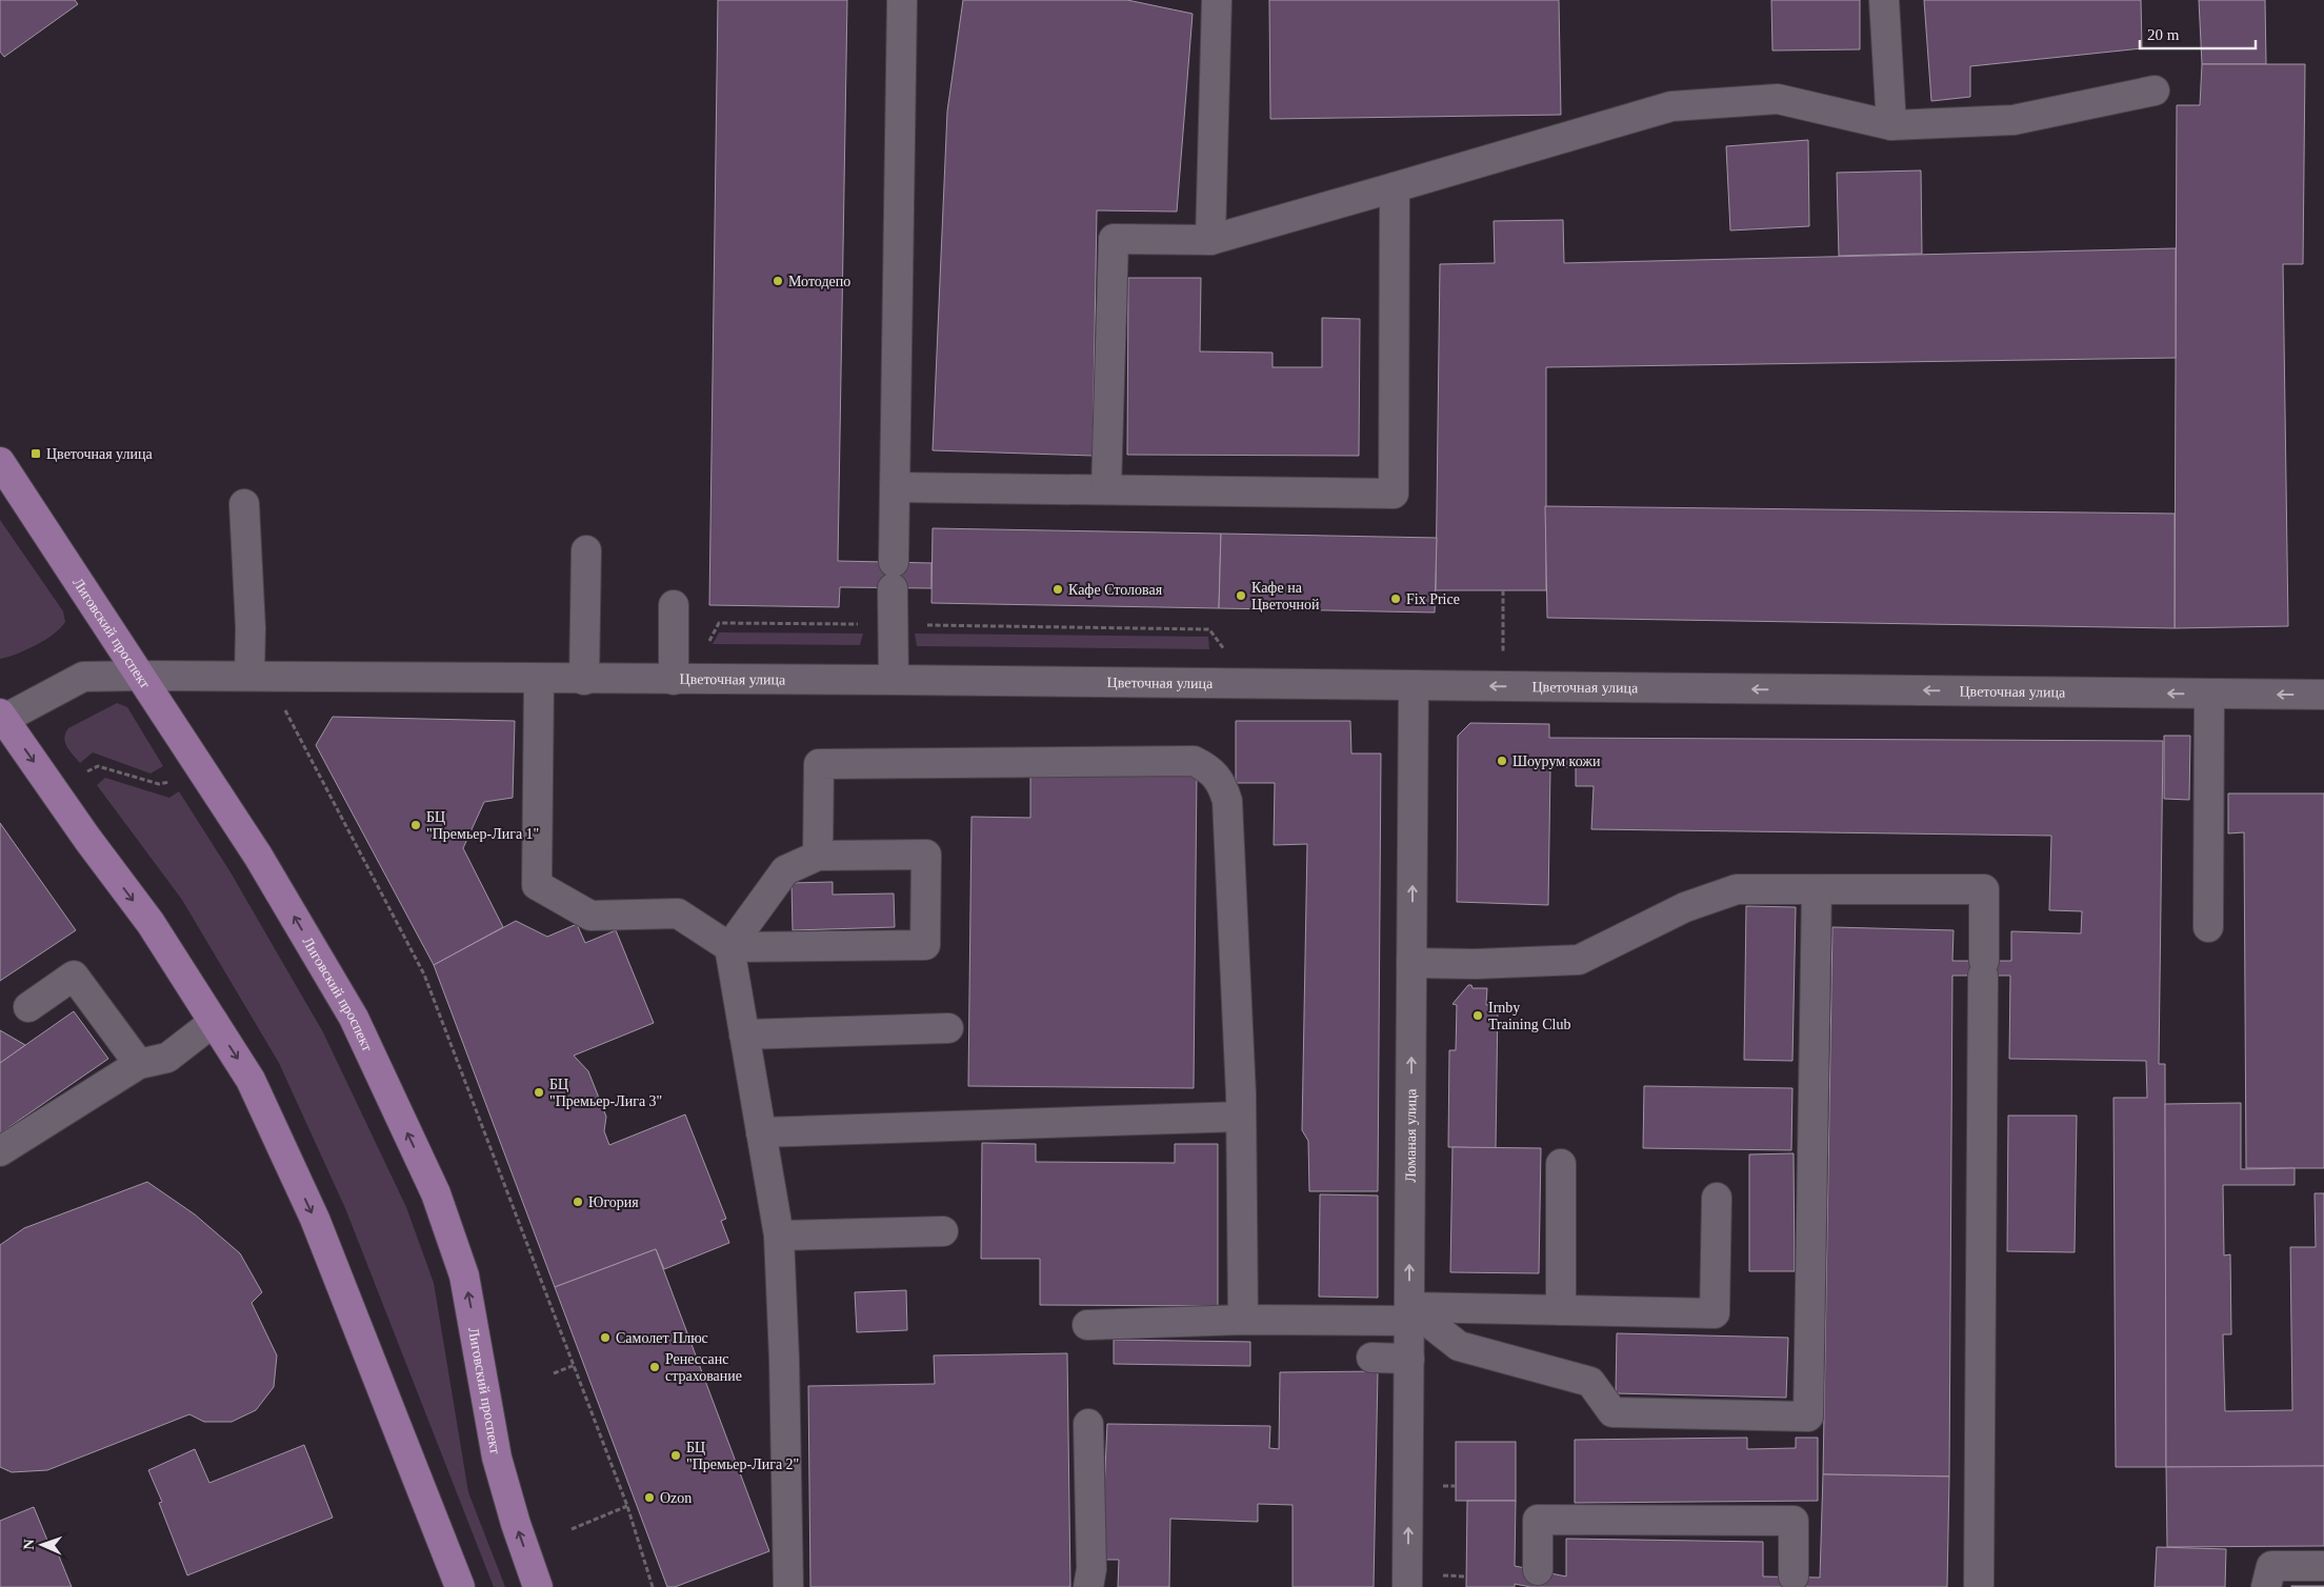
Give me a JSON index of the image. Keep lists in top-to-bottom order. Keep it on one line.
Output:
{"streets":{"main road":["Лиговский проспект"],"street":["Цветочная улица","Ломаная улица"]},"crossings":[["Лиговский проспект","Цветочная улица"],["Цветочная улица","Ломаная улица"]],"one_way":["Цветочная улица"],"places":{"other":["Мотодепо","Кафе Столовая","Кафе на Цветочной","Fix Price","Шоурум кожи","БЦ \"Премьер-Лига 1\"","Irnby Training Club","БЦ \"Премьер-Лига 3\"","Югория","Самолет Плюс","Ренессанс страхование","БЦ \"Премьер-Лига 2\"","Ozon"],"transit":["Цветочная улица"]},"scale_bar":"20 m","north":"left"}
